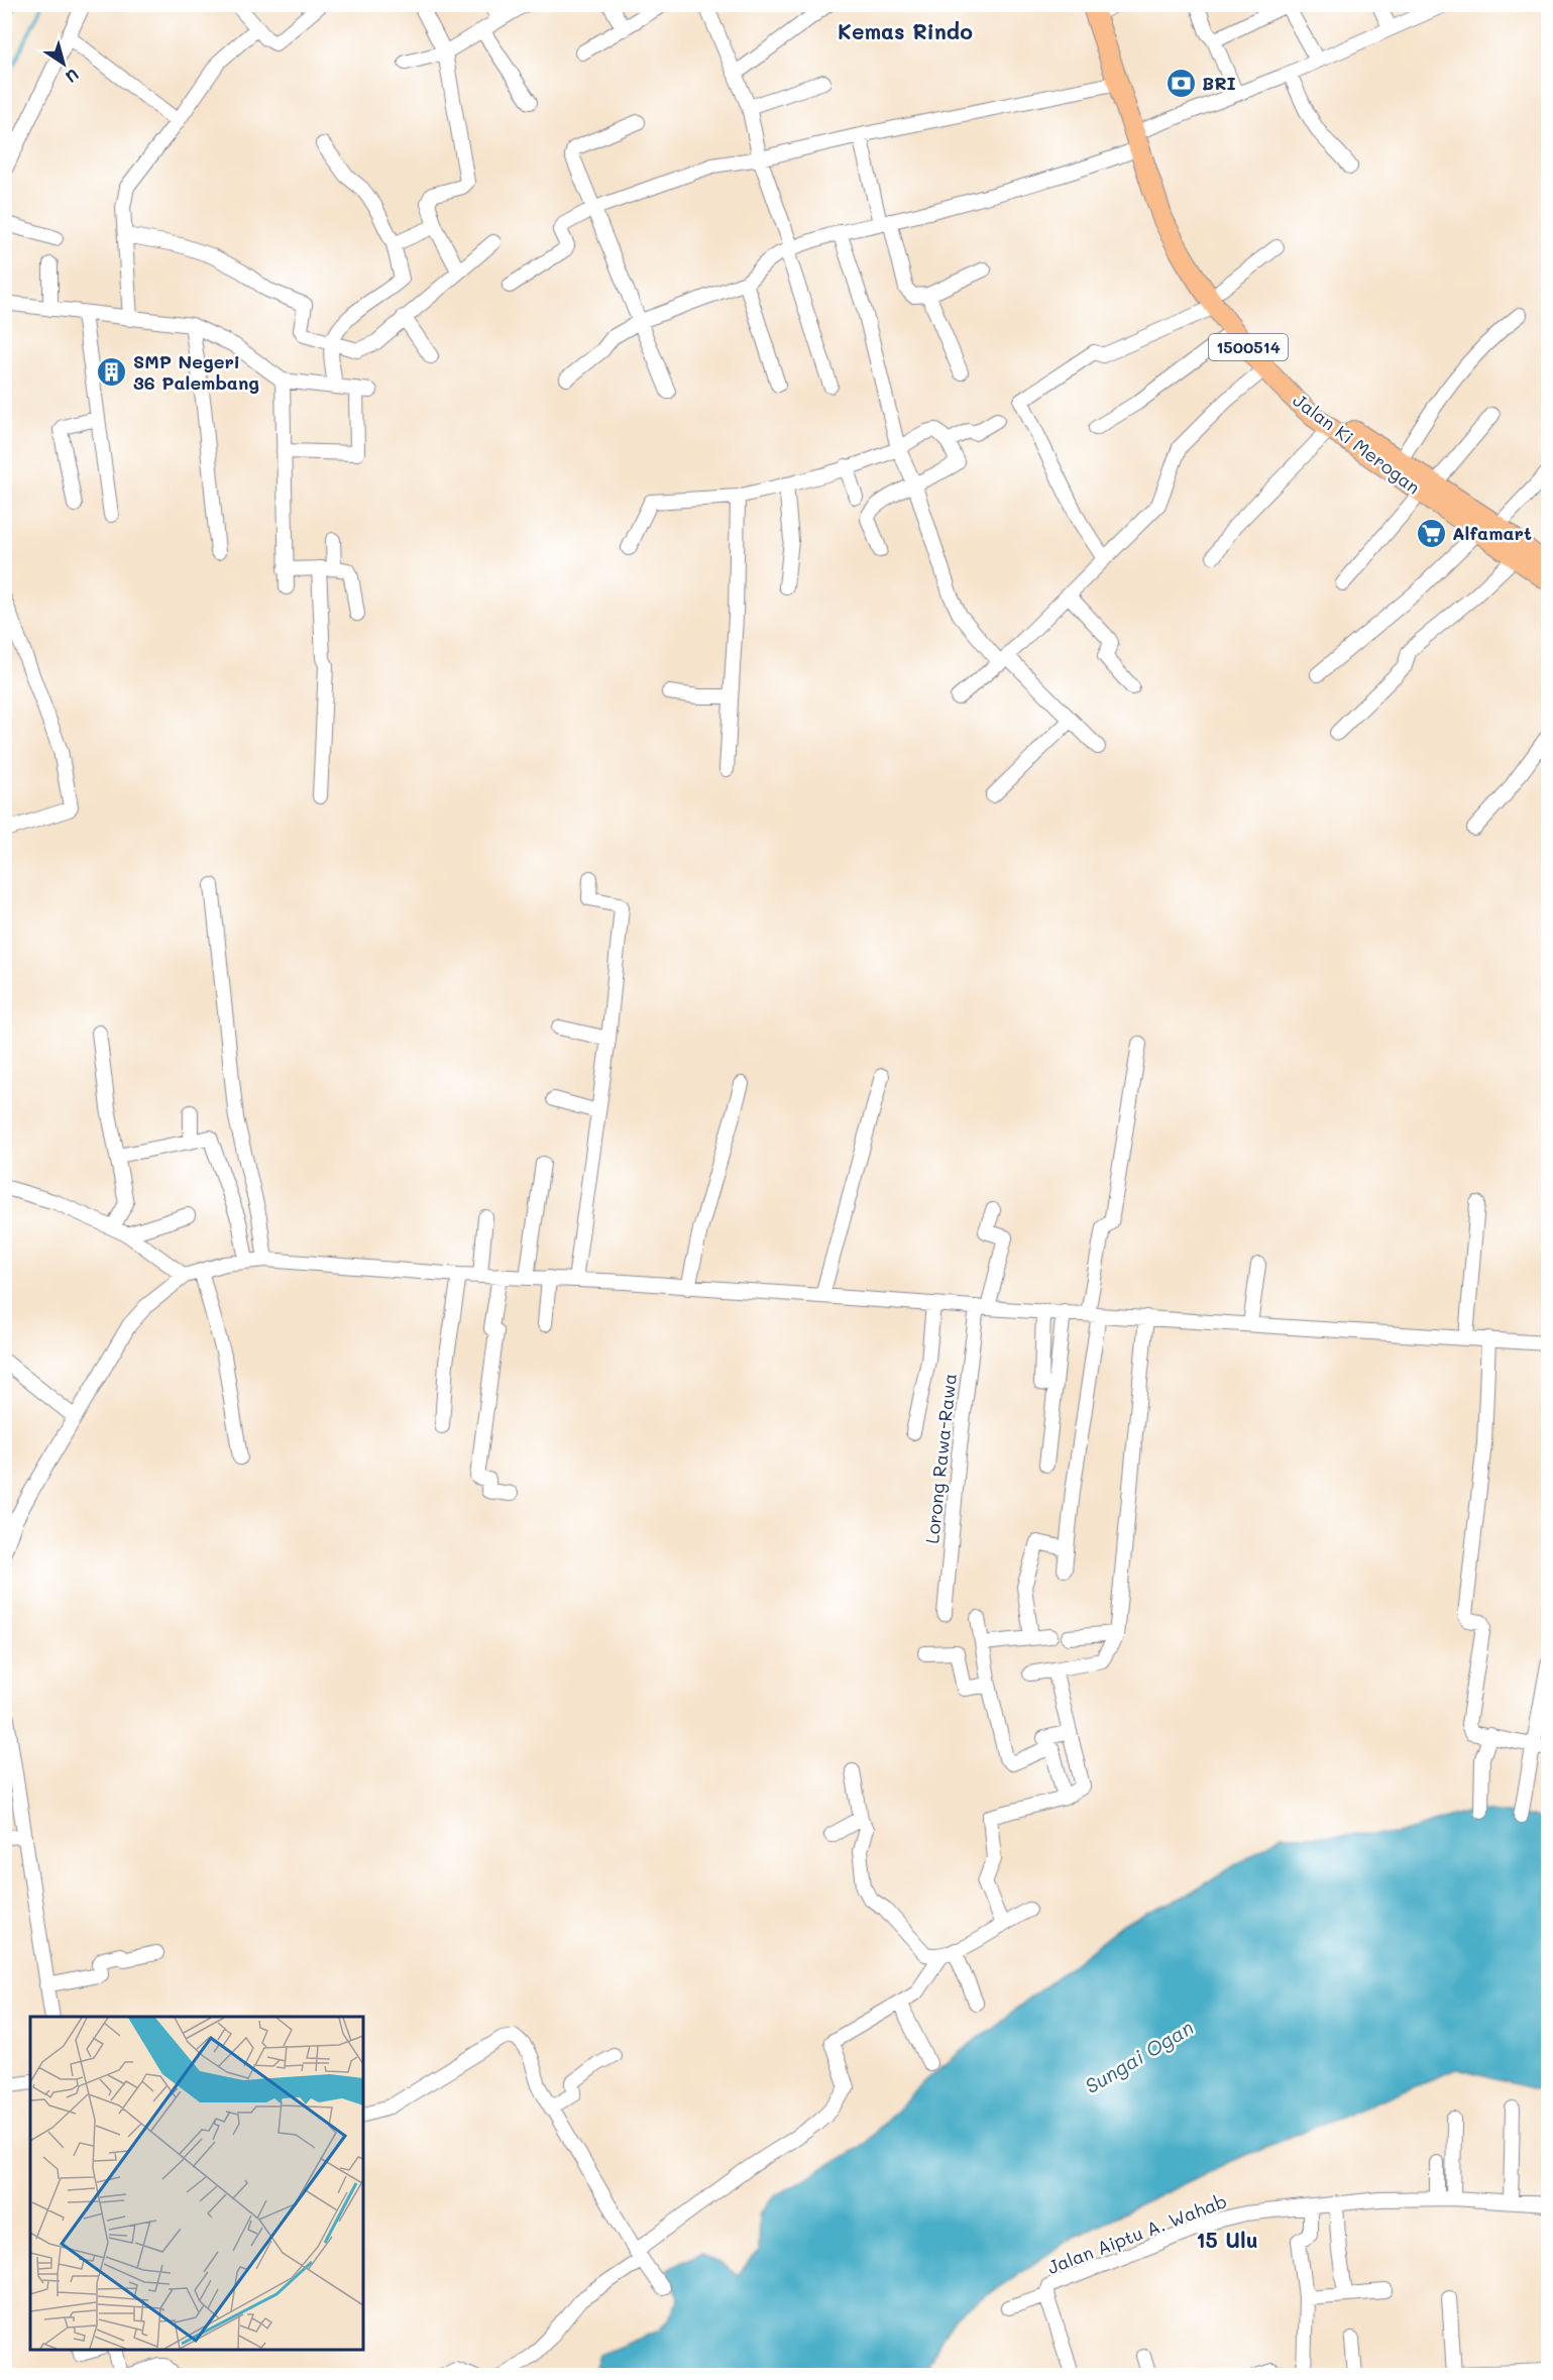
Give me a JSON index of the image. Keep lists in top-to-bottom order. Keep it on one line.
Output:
{"streets":{"highway":["1500514","Jalan Ki Merogan"],"street":["Lorong Rawa-Rawa","Jalan Aiptu A. Wahab"]},"districts":["Kemas Rindo","15 Ulu"],"water":["Sungai Ogan"],"places":{"bank":["BRI"],"building":["SMP Negeri 36 Palembang"],"supermarket":["Alfamart"]},"north":"bottom right"}
